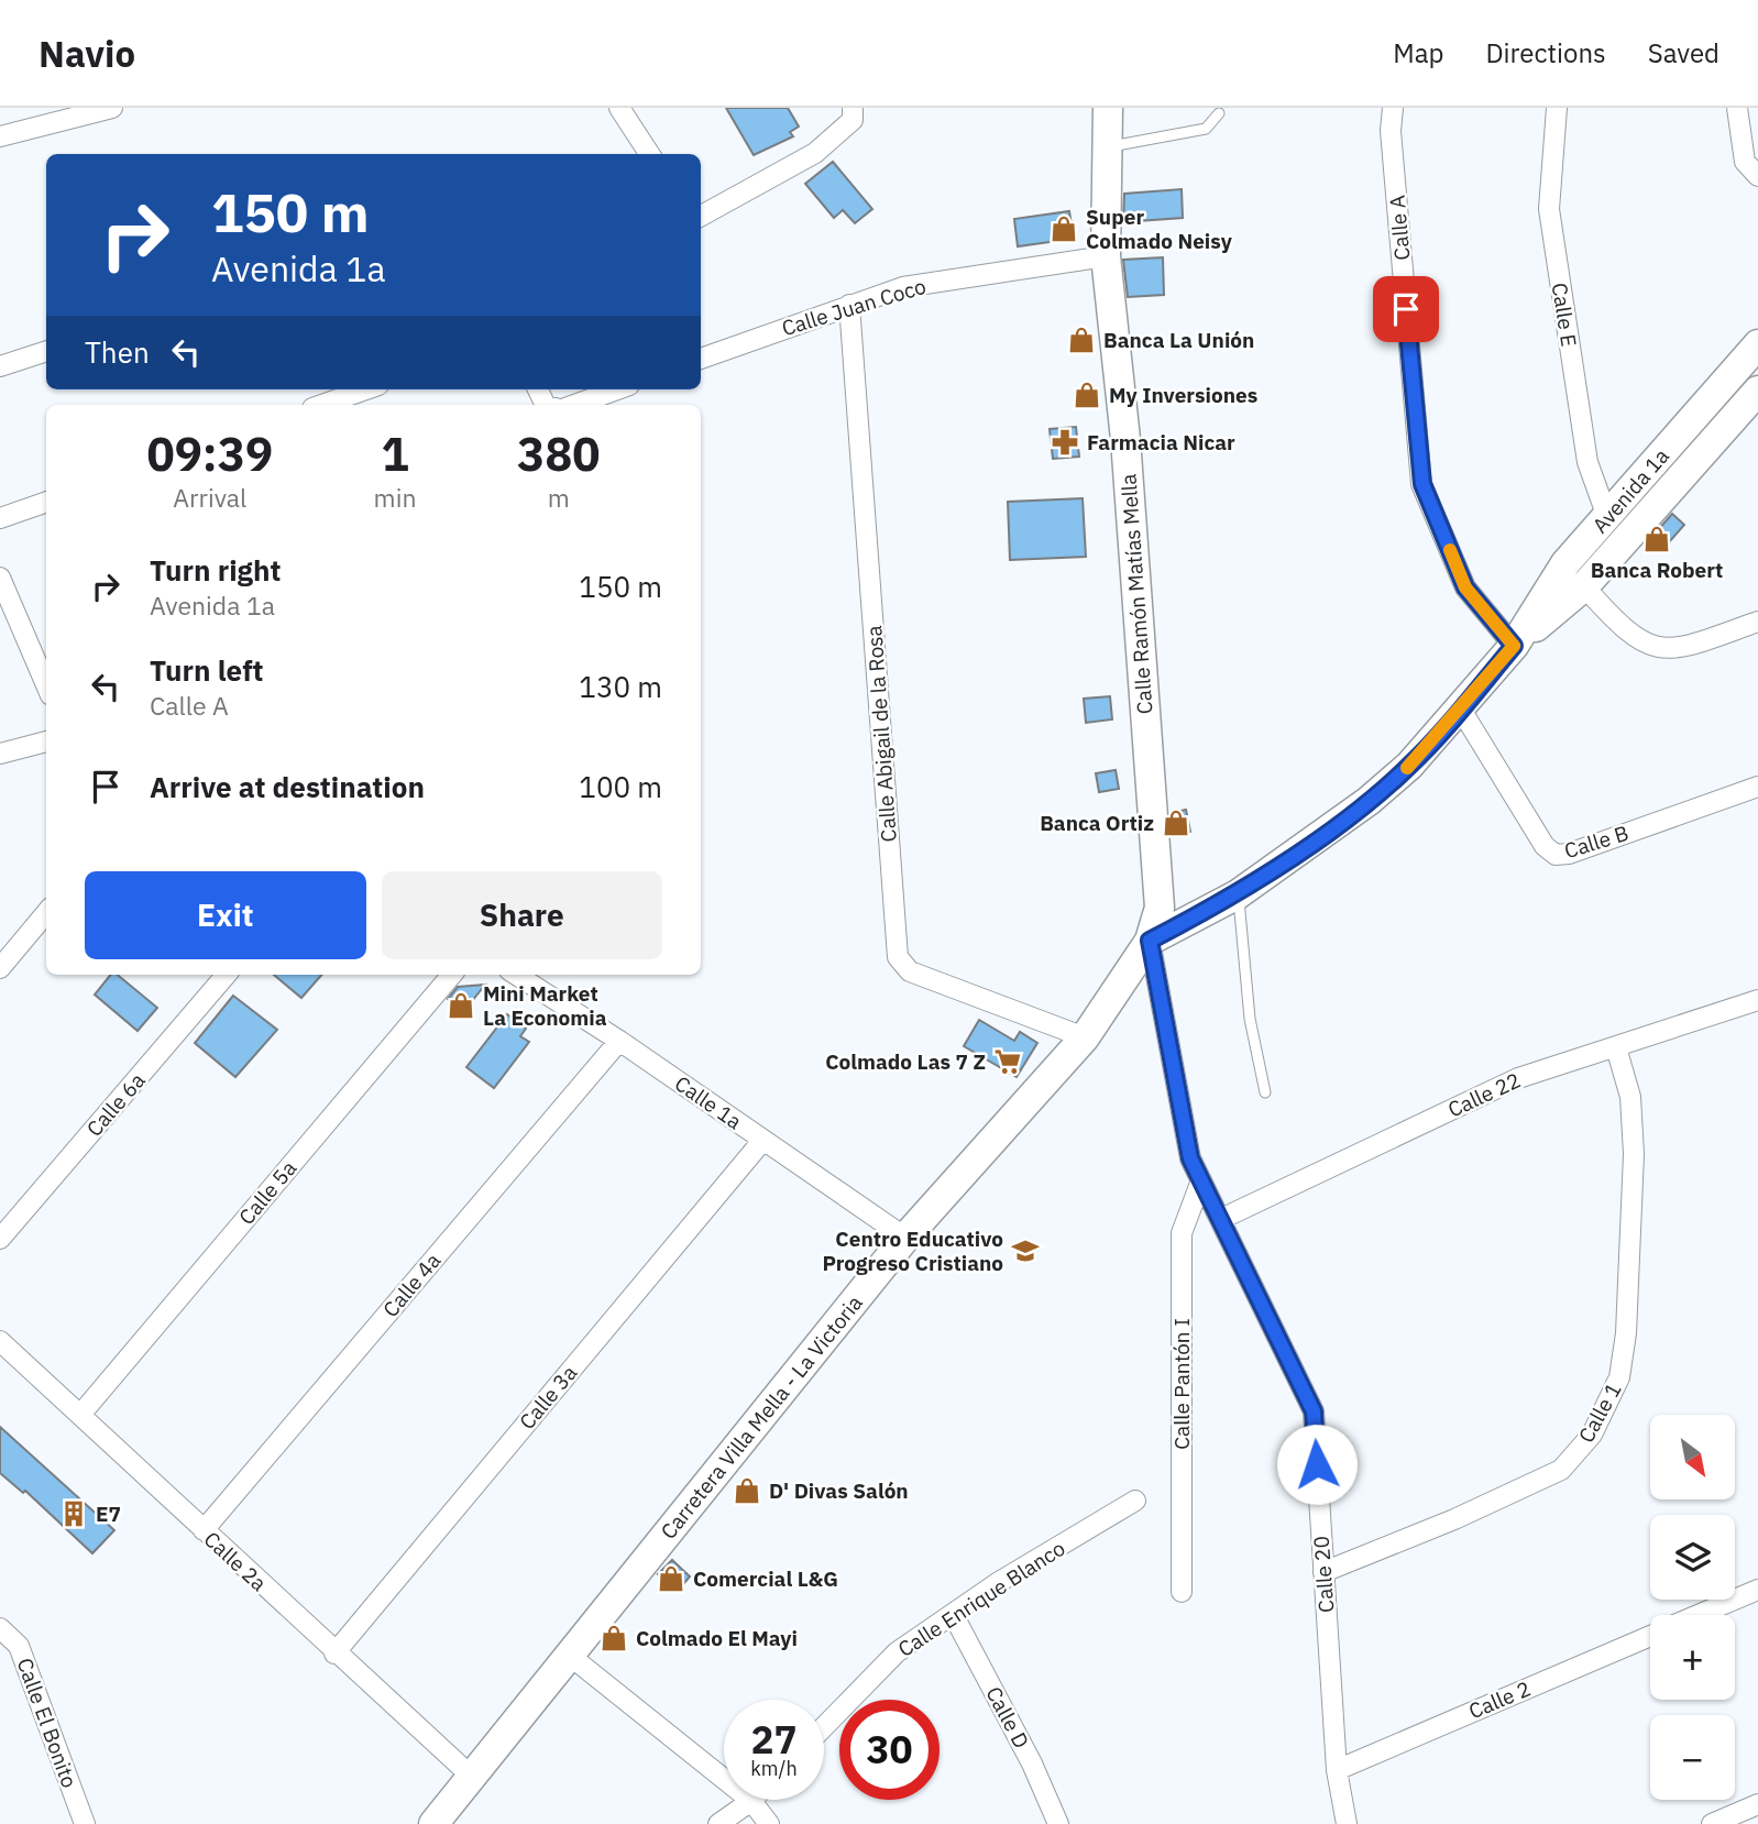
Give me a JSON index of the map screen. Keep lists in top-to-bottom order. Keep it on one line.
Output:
{"streets":{"main road":["Avenida 1a","Calle Ramón Matías Mella","Carretera Villa Mella - La Victoria"],"street":["Calle A","Calle Juan Coco","Calle E","Calle Abigail de la Rosa","Calle B","Calle 22","Calle 1a","Calle 6a","Calle 5a","Calle 4a","Calle Pantón I","Calle 3a","Calle 1","Calle 2a","Calle 20","Calle Enrique Blanco","Calle 2","Calle D","Calle El Bonito"]},"crossings":[["Calle A","Avenida 1a"],["Calle Juan Coco","Calle Ramón Matías Mella"],["Calle Juan Coco","Calle Abigail de la Rosa"],["Calle E","Avenida 1a"],["Avenida 1a","Calle Ramón Matías Mella"],["Avenida 1a","Calle B"],["Avenida 1a","Carretera Villa Mella - La Victoria"],["Avenida 1a","Calle 20"],["Calle Ramón Matías Mella","Carretera Villa Mella - La Victoria"],["Calle Ramón Matías Mella","Calle 20"],["Calle Abigail de la Rosa","Carretera Villa Mella - La Victoria"],["Calle 22","Calle 1"],["Calle 22","Calle 20"],["Calle 1a","Calle 4a"],["Calle 1a","Calle 3a"],["Calle 1a","Carretera Villa Mella - La Victoria"],["Calle 5a","Calle 2a"],["Calle 4a","Calle 2a"],["Calle Pantón I","Calle 20"],["Calle 3a","Calle 2a"],["Calle 1","Calle 20"],["Carretera Villa Mella - La Victoria","Calle 2a"],["Carretera Villa Mella - La Victoria","Calle 20"],["Calle 20","Calle 2"],["Calle Enrique Blanco","Calle D"]],"places":{"shop":["Super Colmado Neisy","Banca La Unión","My Inversiones","Banca Robert","Banca Ortiz","Mini Market La Economia","D' Divas Salón","Comercial L&G","Colmado El Mayi"],"pharmacy":["Farmacia Nicar"],"supermarket":["Colmado Las 7 Z"],"school or university":["Centro Educativo Progreso Cristiano"],"building":["E7"]},"north":"bottom right","page":{"header":"Navio","nav":["Map","Directions","Saved"],"turn":["150 m","Avenida 1a"],"then":"Then","eta":["09:39","Arrival","1","min","380","m"],"list":[{"name":"Turn right","note":"Avenida 1a","value":"150 m"},{"name":"Turn left","note":"Calle A","value":"130 m"},{"name":"Arrive at destination","value":"100 m"}],"buttons":["Exit","Share"],"map_buttons":["+","−"],"speed":"27 km/h","limit":"30"}}
